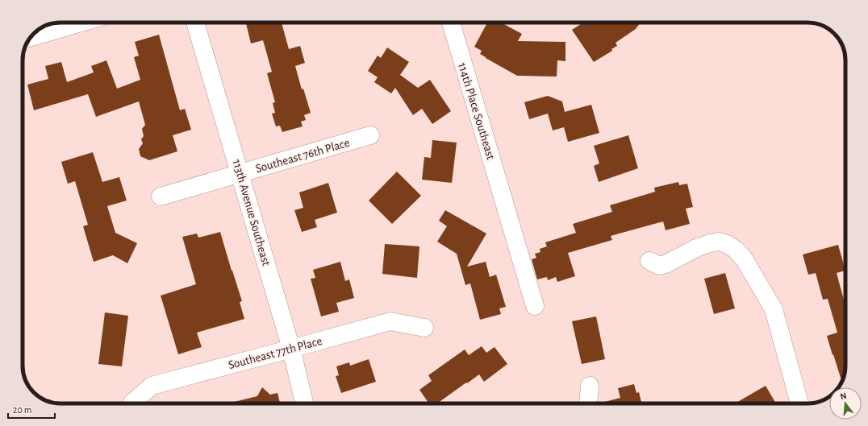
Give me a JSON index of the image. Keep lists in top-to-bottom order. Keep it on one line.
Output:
{"streets":{"street":["114th Place Southeast","Southeast 76th Place","113th Avenue Southeast","Southeast 77th Place"]},"crossings":[["Southeast 76th Place","113th Avenue Southeast"],["113th Avenue Southeast","Southeast 77th Place"]],"scale_bar":"20 m","north":"top"}
